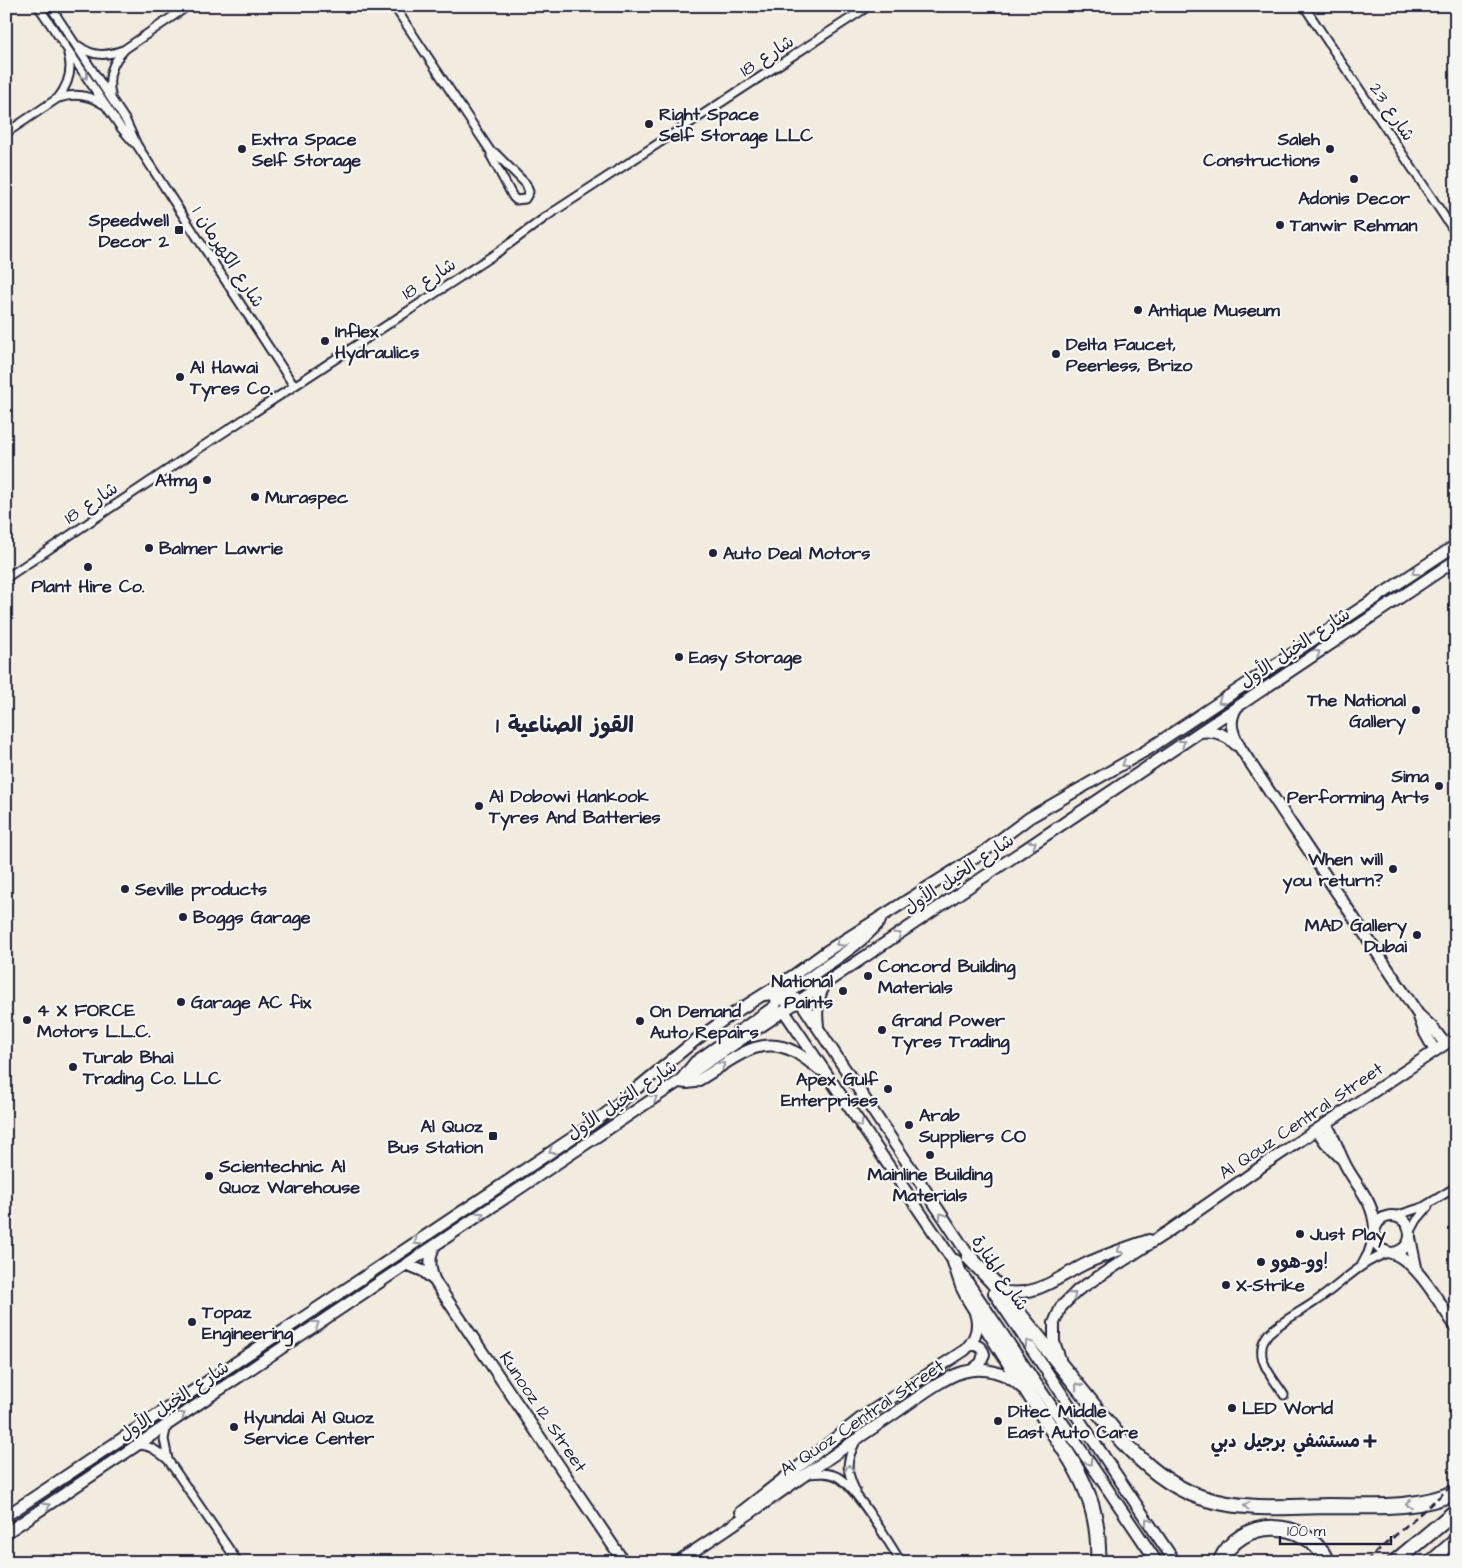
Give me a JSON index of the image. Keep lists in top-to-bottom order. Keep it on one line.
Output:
{"streets":{"main road":["شارع الخيل الأول","Al Qouz Central Street","شارع المنارة","Kunooz 12 Street","Al Quoz Central Street"],"street":["شارع 18","شارع 23","شارع الكهرمان 1"]},"crossings":[["شارع 18","شارع الكهرمان 1"],["شارع الخيل الأول","شارع المنارة"],["شارع الخيل الأول","Kunooz 12 Street"]],"districts":["القوز الصناعية 1"],"places":{"other":["Right Space Self Storage LLC","Extra Space Self Storage","Saleh Constructions","Adonis Decor","Tanwir Rehman","Antique Museum","Inflex Hydraulics","Delta Faucet, Peerless, Brizo","Al Hawai Tyres Co.","Atmg","Muraspec","Balmer Lawrie","Auto Deal Motors","Plant Hire Co.","Easy Storage","The National Gallery","Sima Performing Arts","Al Dobowi Hankook Tyres And Batteries","When will you return?","Seville products","Boggs Garage","MAD Gallery Dubai","Concord Building Materials","National Paints","Garage AC fix","4 X FORCE Motors L.L.C.","On Demand Auto Repairs","Grand Power Tyres Trading","Turab Bhai Trading Co. LLC","Apex Gulf Enterprises","Arab Suppliers CO","Mainline Building Materials","Scientechnic Al Quoz Warehouse","Just Play","وو-هوو!","X-Strike","Topaz Engineering","LED World","Ditec Middle East Auto Care","Hyundai Al Quoz Service Center"],"transit":["Speedwell Decor 2","Al Quoz Bus Station"],"health":["مستشفي برجيل دبي"]},"scale_bar":"100 m"}
